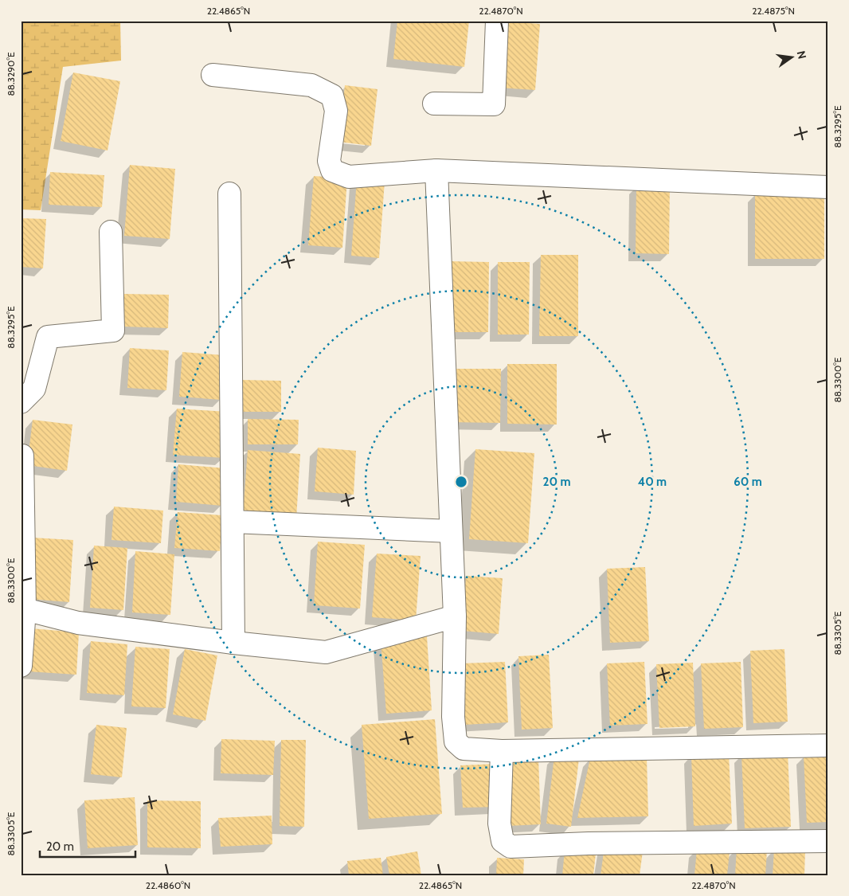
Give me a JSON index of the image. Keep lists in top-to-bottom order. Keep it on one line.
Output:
{"scale_bar":"20 m","north":"right","coordinates":["22.4865°N","22.4870°N","22.4875°N","88.3290°E","88.3295°E","88.3300°E","88.3305°E","22.4860°N"],"rings":["20 m","40 m","60 m"]}
